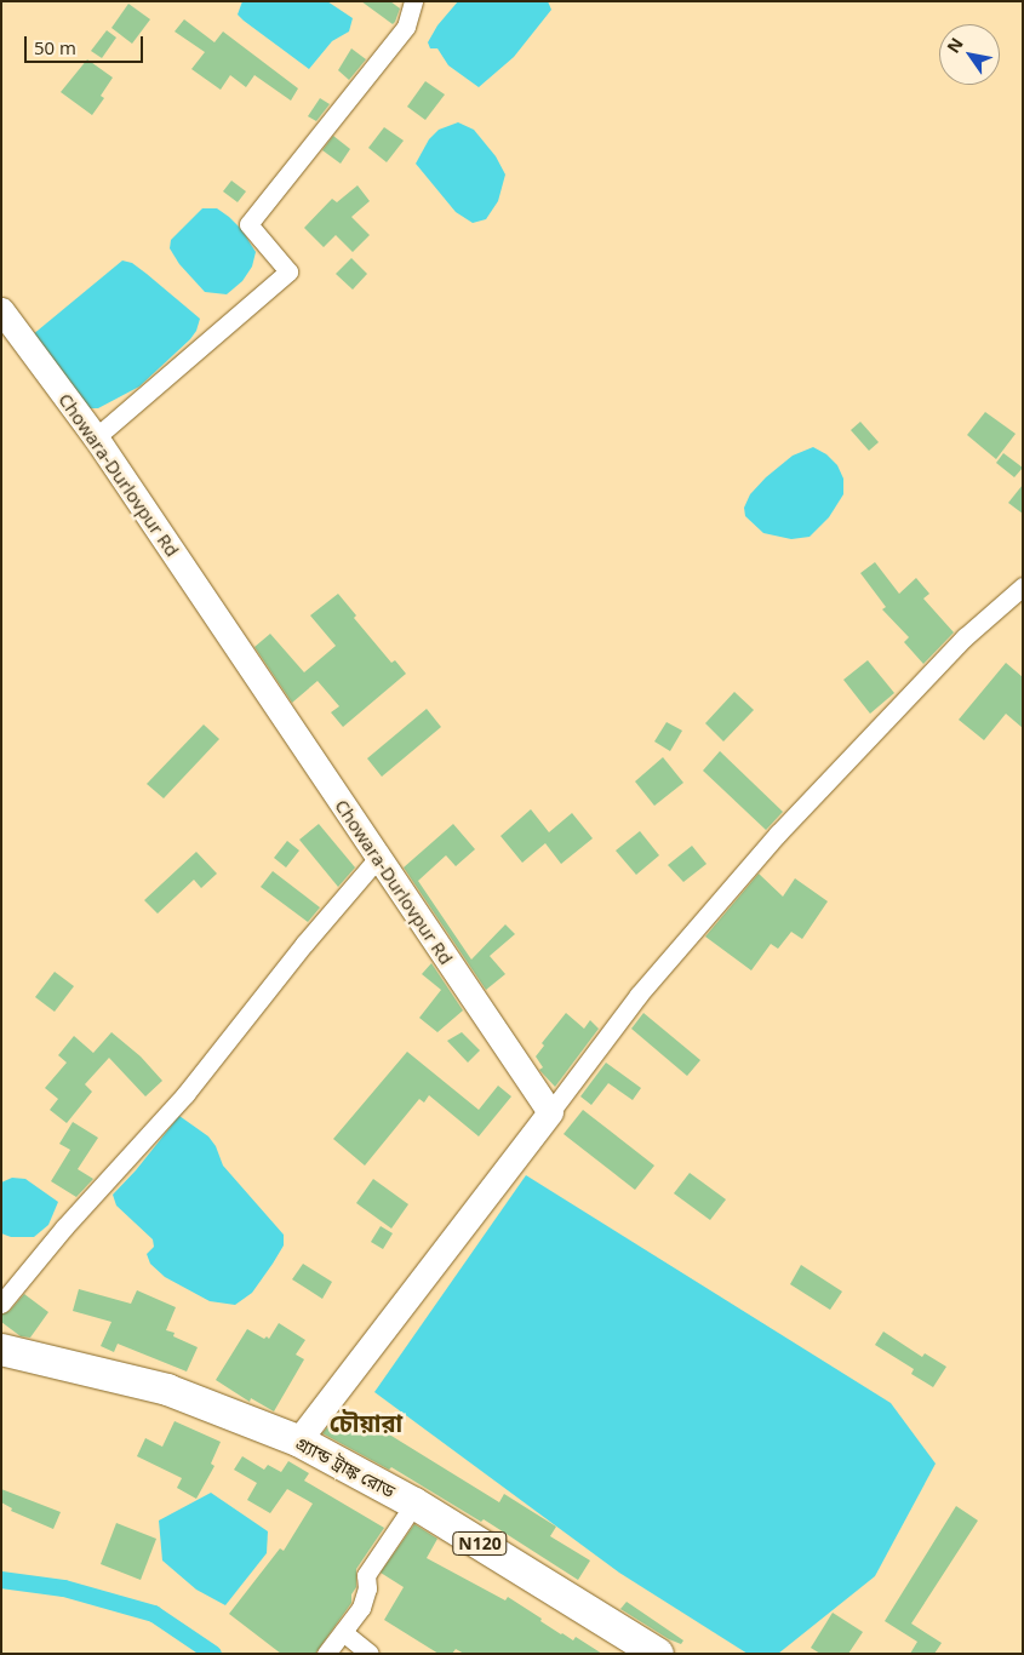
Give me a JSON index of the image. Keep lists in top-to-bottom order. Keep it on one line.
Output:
{"streets":{"highway":["গ্র্যান্ড ট্রাঙ্ক রোড","N120"],"street":["Chowara-Durlovpur Rd"]},"districts":["চৌয়ারা"],"scale_bar":"50 m","north":"top left"}
